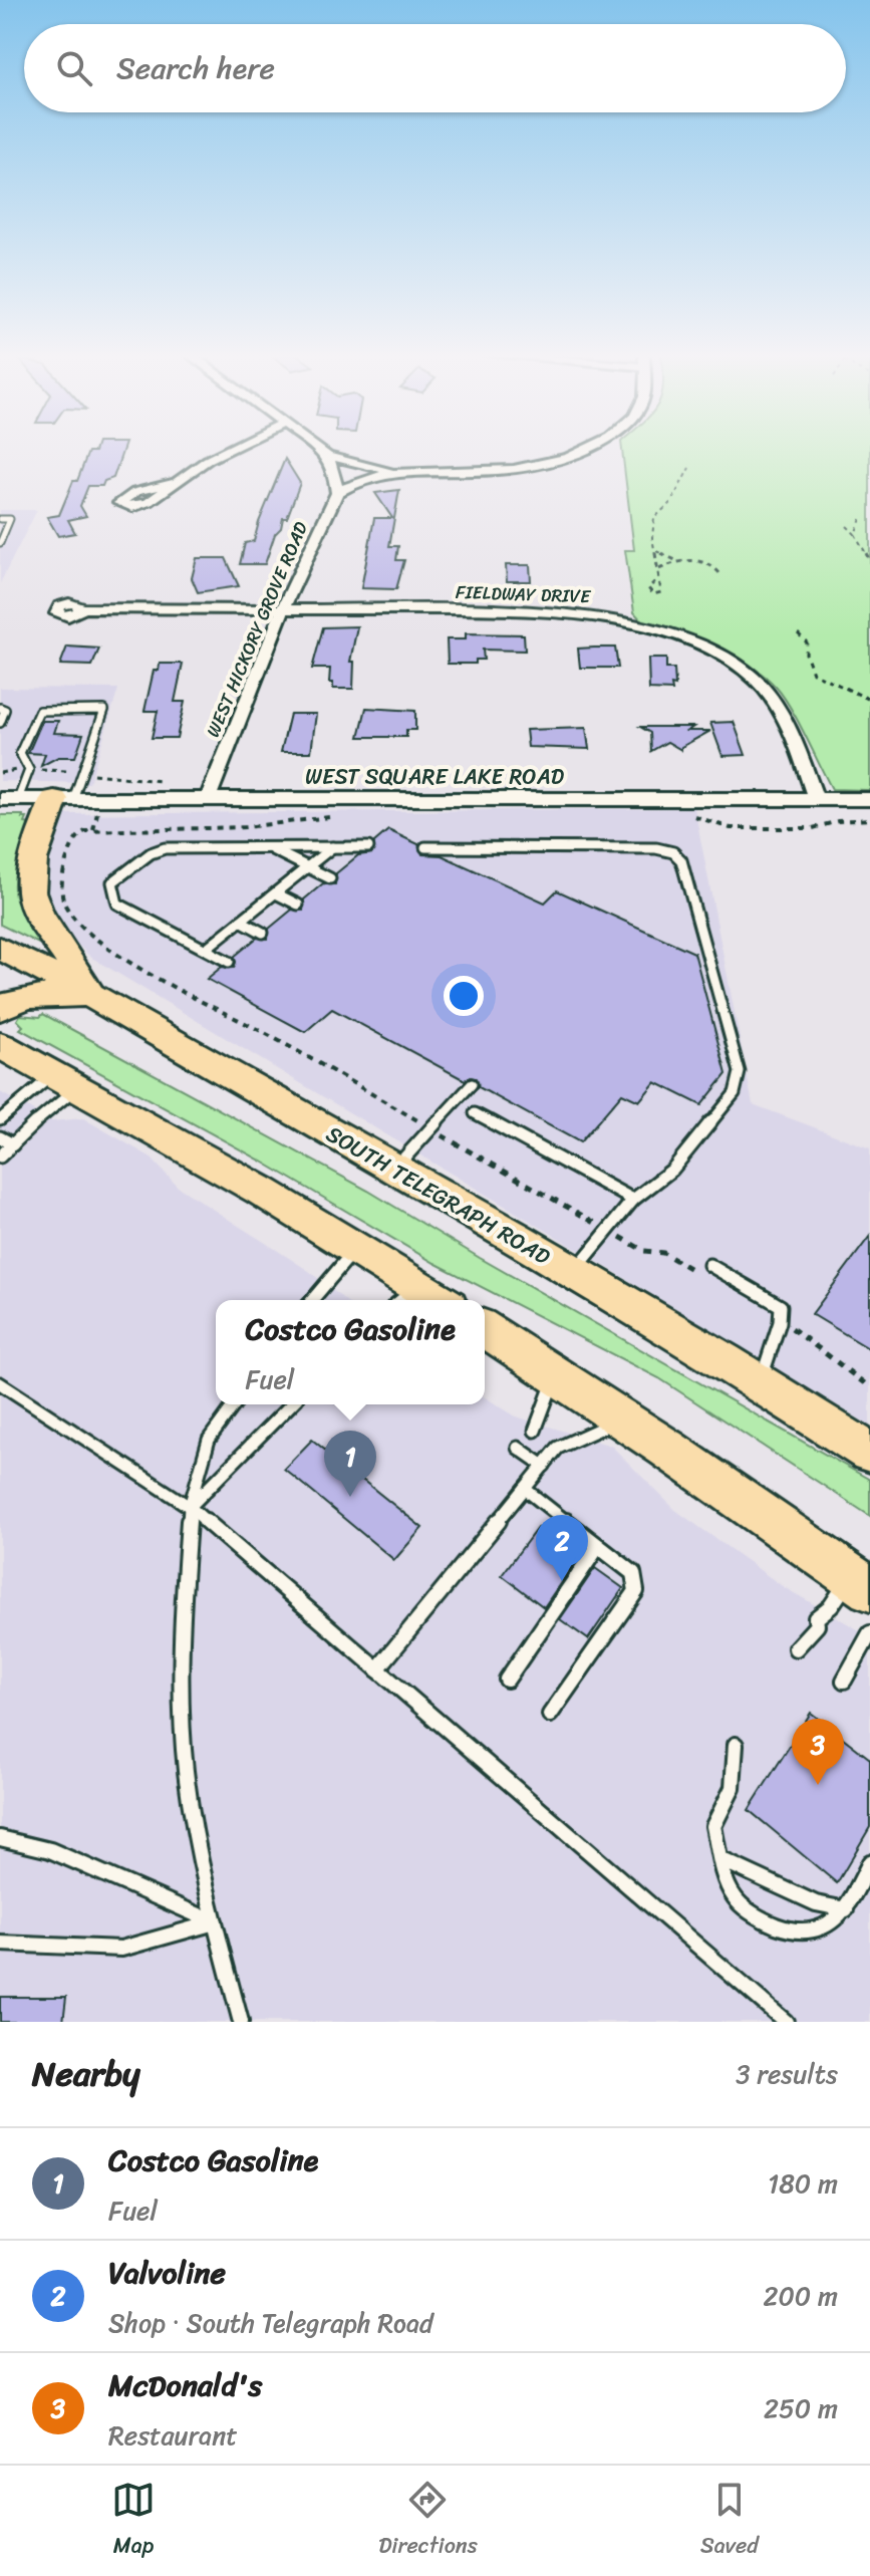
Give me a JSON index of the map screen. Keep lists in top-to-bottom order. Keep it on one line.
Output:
{"streets":{"highway":["SOUTH TELEGRAPH ROAD"],"street":["FIELDWAY DRIVE","WEST HICKORY GROVE ROAD","WEST SQUARE LAKE ROAD"]},"crossings":[["FIELDWAY DRIVE","WEST HICKORY GROVE ROAD"],["FIELDWAY DRIVE","WEST SQUARE LAKE ROAD"],["WEST HICKORY GROVE ROAD","WEST SQUARE LAKE ROAD"]],"page":{"search":"Search here","popup":["Costco Gasoline","Fuel"],"pins":["1","2","3"],"heading":["Nearby","3 results"],"list":[{"mark":"1","name":"Costco Gasoline","note":"Fuel","value":"180 m"},{"mark":"2","name":"Valvoline","note":"Shop · South Telegraph Road","value":"200 m"},{"mark":"3","name":"McDonald's","note":"Restaurant","value":"250 m"}],"nav":["Map","Directions","Saved"]}}
